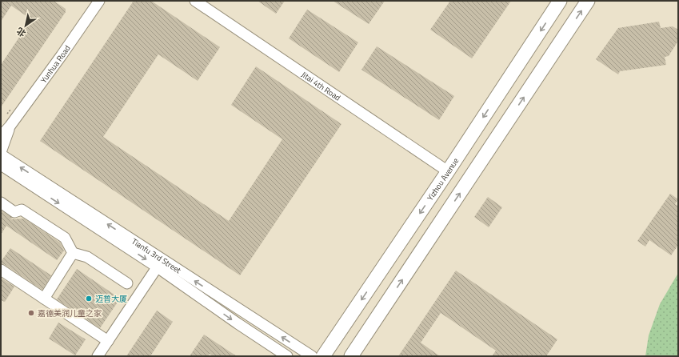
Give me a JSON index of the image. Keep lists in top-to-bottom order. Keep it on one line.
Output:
{"streets":{"main road":["Yizhou Avenue"],"street":["Yunhua Road","Jitai 4th Road","Tianfu 3rd Street"]},"crossings":[["Yunhua Road","Tianfu 3rd Street"],["Jitai 4th Road","Yizhou Avenue"]],"places":["迈普大厦","嘉德美润儿童之家"],"north":"bottom left"}
